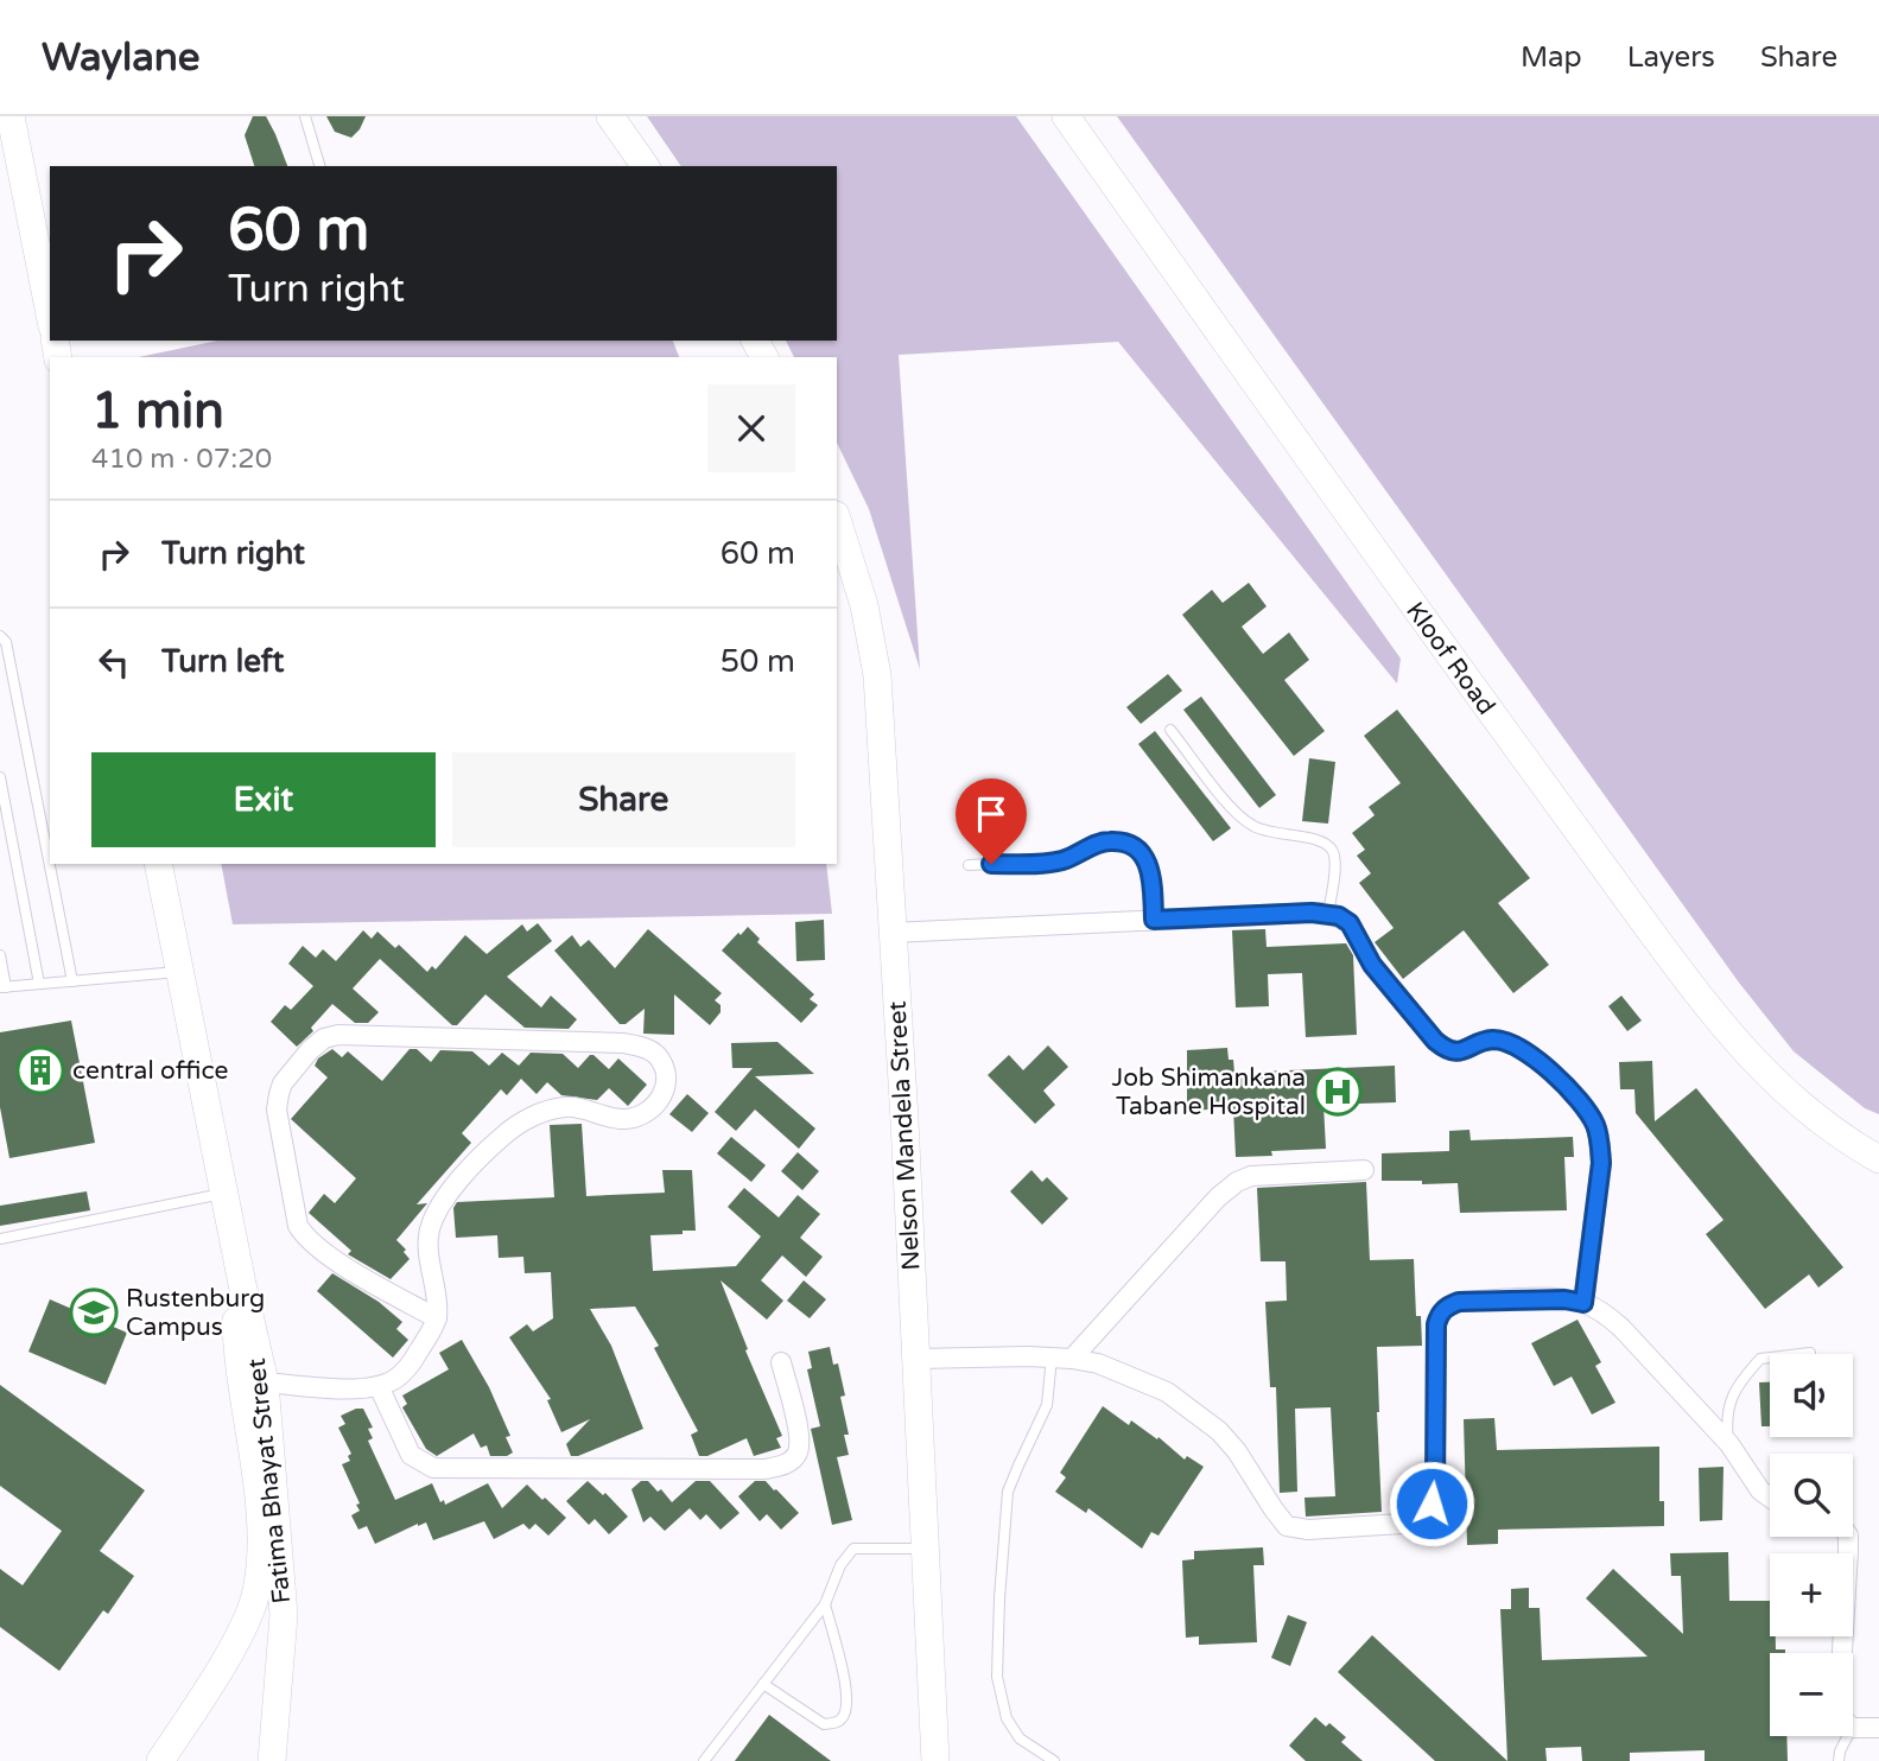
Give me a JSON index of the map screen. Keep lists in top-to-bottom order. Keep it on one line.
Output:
{"streets":{"main road":["Kloof Road","Nelson Mandela Street","Fatima Bhayat Street"]},"places":{"building":["central office"],"hospital":["Job Shimankana Tabane Hospital"],"school or university":["Rustenburg Campus"]},"page":{"header":"Waylane","nav":["Map","Layers","Share"],"turn":["60 m","Turn right"],"heading":["1 min","410 m · 07:20"],"list":[{"name":"Turn right","value":"60 m"},{"name":"Turn left","value":"50 m"}],"buttons":["Exit","Share"],"map_buttons":["+","−"]}}
